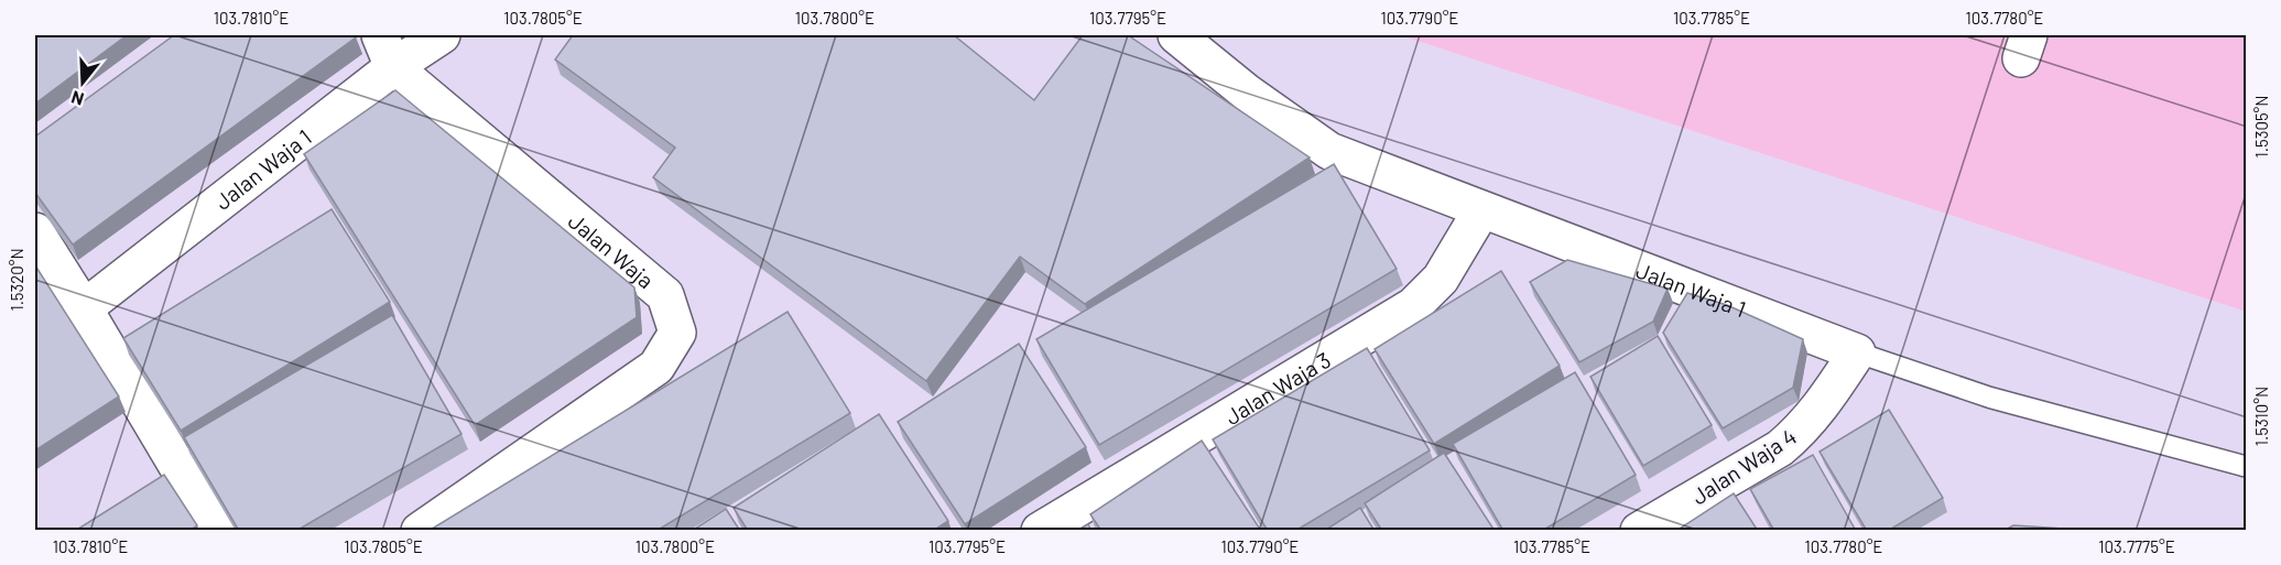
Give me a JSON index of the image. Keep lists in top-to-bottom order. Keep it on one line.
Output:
{"streets":{"street":["Jalan Waja 1","Jalan Waja","Jalan Waja 3","Jalan Waja 4"]},"crossings":[["Jalan Waja 1","Jalan Waja"],["Jalan Waja 1","Jalan Waja 3"],["Jalan Waja 1","Jalan Waja 4"]],"north":"bottom","coordinates":["103.7810°E","103.7805°E","103.7800°E","103.7795°E","103.7790°E","103.7785°E","103.7780°E","1.5305°N","1.5320°N","1.5310°N","103.7775°E"]}
